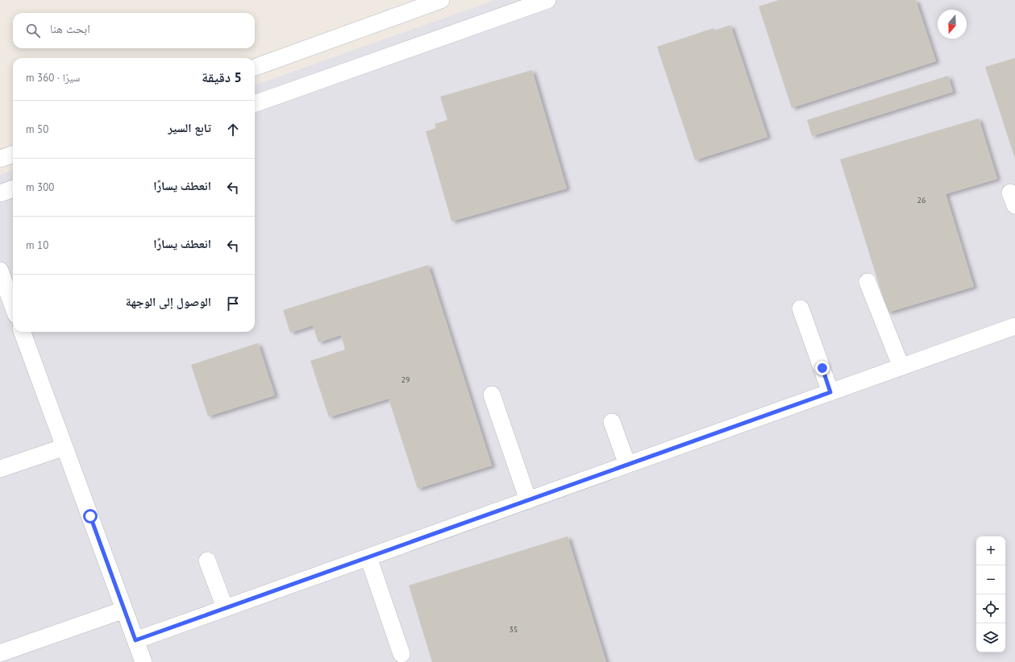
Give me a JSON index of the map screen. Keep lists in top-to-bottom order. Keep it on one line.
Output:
{"house_numbers":["26","29","35"],"north":"bottom","page":{"search":"ابحث هنا","heading":["5 دقيقة","سيرًا · 360 m"],"list":[["تابع السير","50 m"],["انعطف يسارًا","300 m"],["انعطف يسارًا","10 m"],"الوصول إلى الوجهة"],"map_buttons":["+","−"]}}
